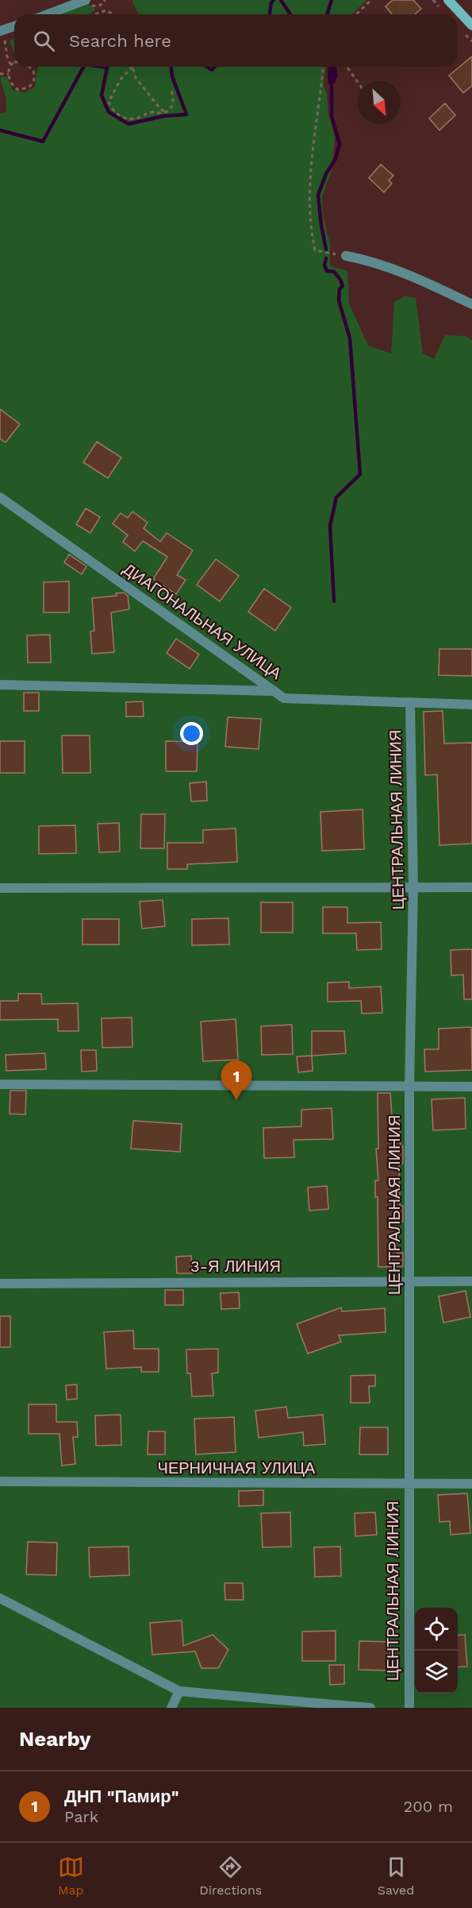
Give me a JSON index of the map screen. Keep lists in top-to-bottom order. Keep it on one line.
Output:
{"streets":{"street":["ДИАГОНАЛЬНАЯ УЛИЦА","ЦЕНТРАЛЬНАЯ ЛИНИЯ","3-Я ЛИНИЯ","ЧЕРНИЧНАЯ УЛИЦА"]},"crossings":[["ДИАГОНАЛЬНАЯ УЛИЦА","ЦЕНТРАЛЬНАЯ ЛИНИЯ"],["ЦЕНТРАЛЬНАЯ ЛИНИЯ","3-Я ЛИНИЯ"],["ЦЕНТРАЛЬНАЯ ЛИНИЯ","ЧЕРНИЧНАЯ УЛИЦА"]],"north":"bottom right","page":{"search":"Search here","pins":"1","heading":"Nearby","list":[{"mark":"1","name":"ДНП \"Памир\"","note":"Park","value":"200 m"}],"nav":["Map","Directions","Saved"]}}
